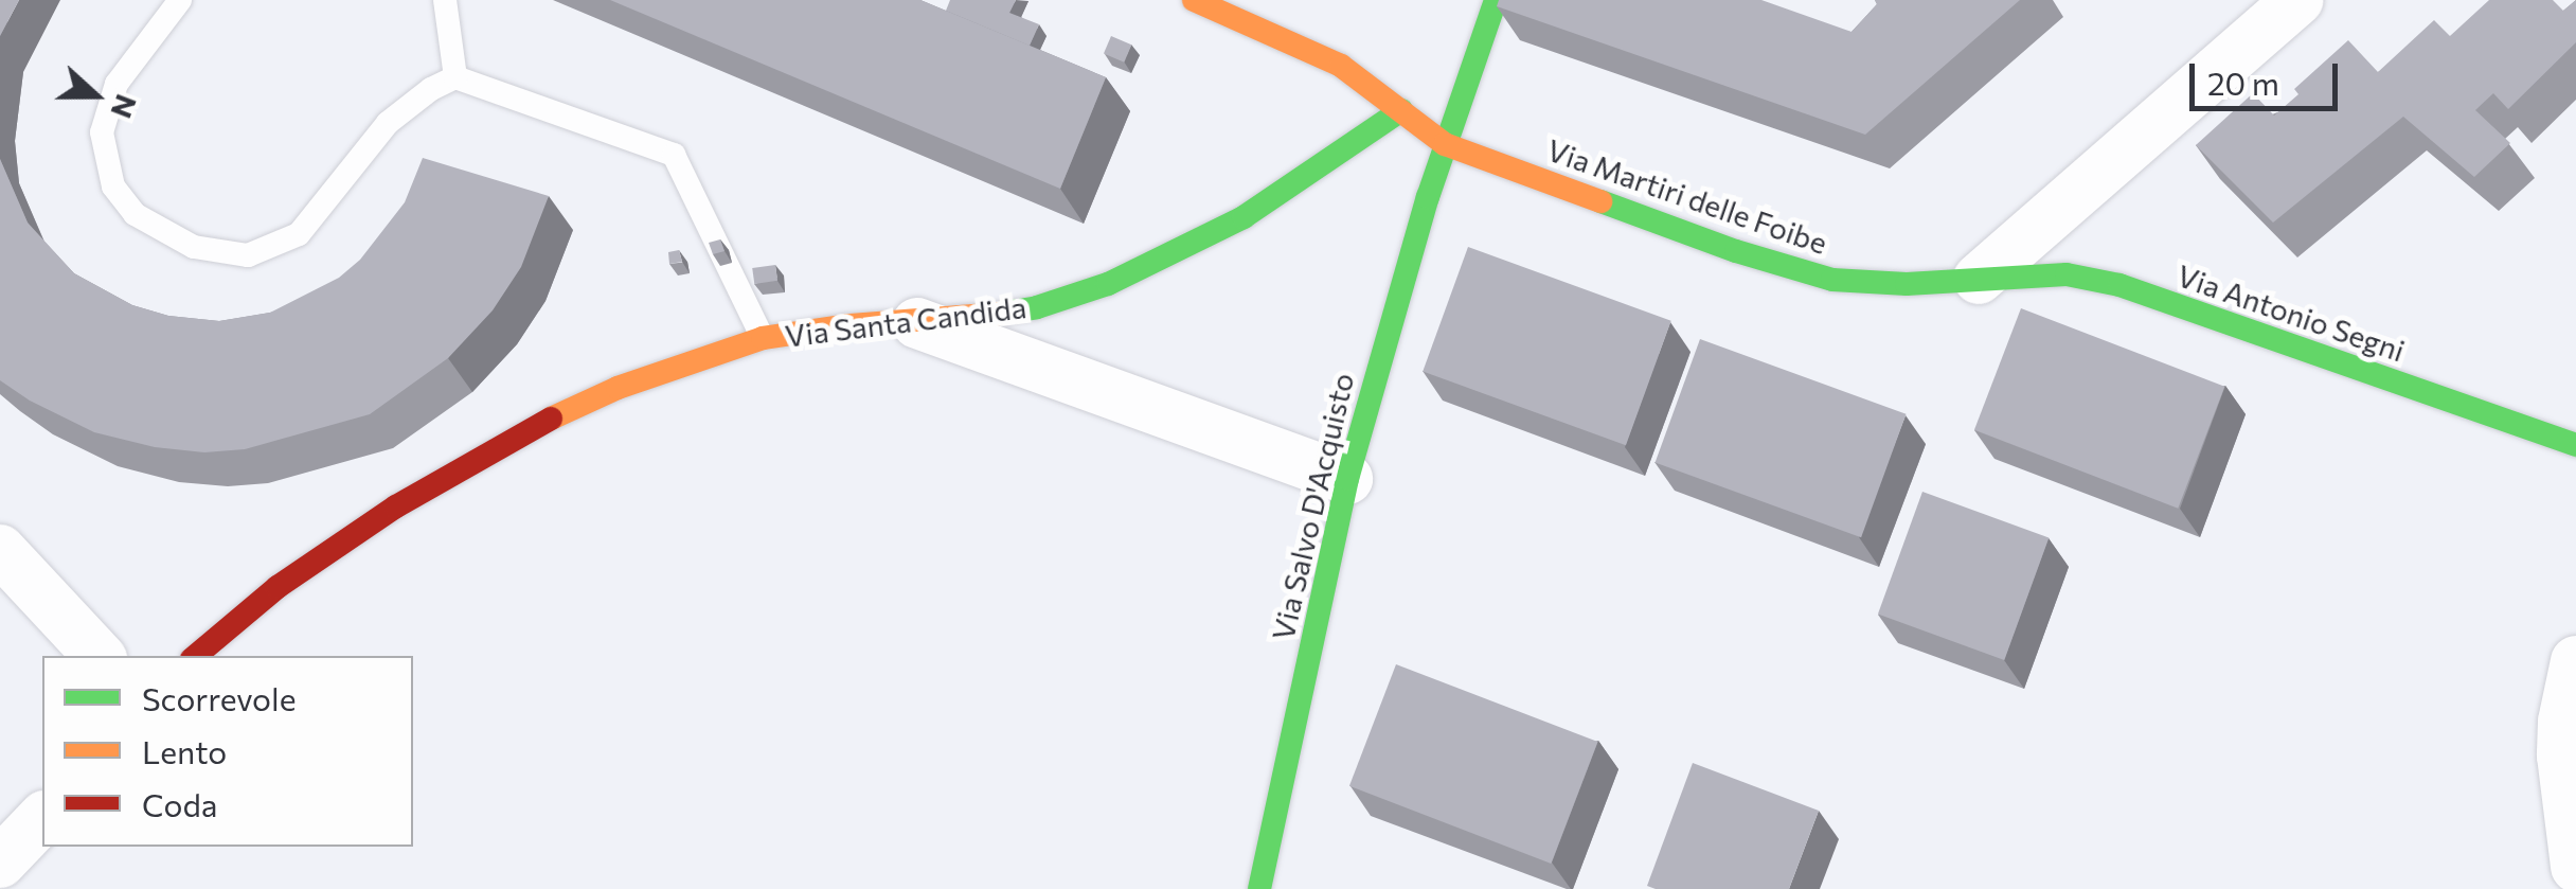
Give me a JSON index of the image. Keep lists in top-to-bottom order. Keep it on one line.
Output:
{"streets":{"street":["Via Martiri delle Foibe","Via Antonio Segni","Via Santa Candida","Via Salvo D'Acquisto"]},"crossings":[["Via Martiri delle Foibe","Via Antonio Segni"],["Via Martiri delle Foibe","Via Santa Candida"],["Via Martiri delle Foibe","Via Salvo D'Acquisto"]],"legend":["Scorrevole","Lento","Coda"],"scale_bar":"20 m","north":"right"}
